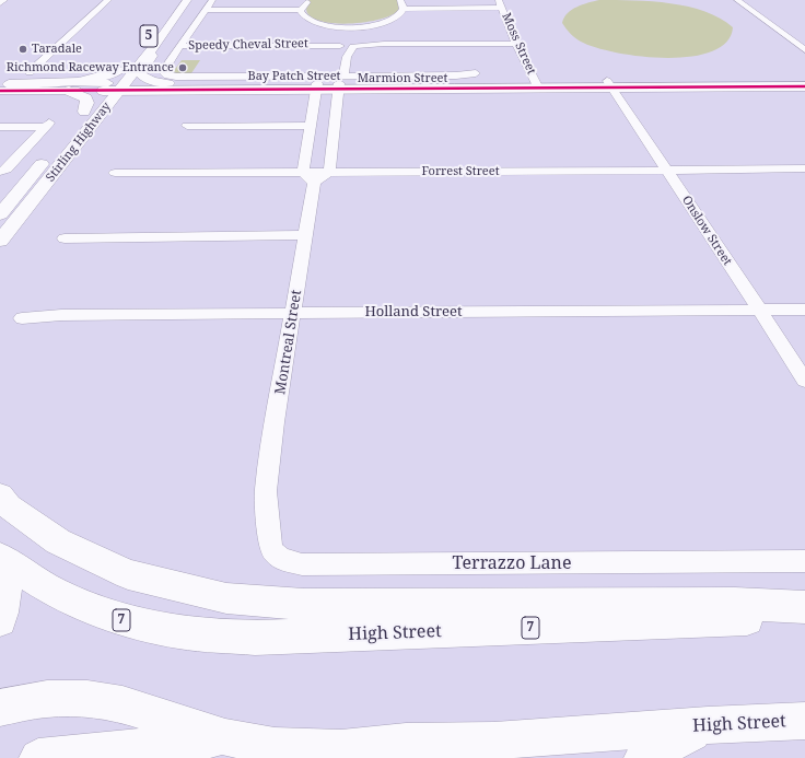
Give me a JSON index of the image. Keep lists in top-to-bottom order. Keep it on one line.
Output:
{"streets":{"main road":["5","Marmion Street","Stirling Highway","7","High Street"],"street":["Moss Street","Speedy Cheval Street","Bay Patch Street","Forrest Street","Onslow Street","Holland Street","Montreal Street","Terrazzo Lane"]},"crossings":[["Moss Street","Speedy Cheval Street"],["Moss Street","Marmion Street"],["Bay Patch Street","Marmion Street"],["Marmion Street","Stirling Highway"],["Marmion Street","Onslow Street"],["Marmion Street","Montreal Street"],["Forrest Street","Onslow Street"],["Forrest Street","Montreal Street"],["Onslow Street","Holland Street"],["Holland Street","Montreal Street"],["Montreal Street","Terrazzo Lane"]],"places":["Taradale","Richmond Raceway Entrance"]}
